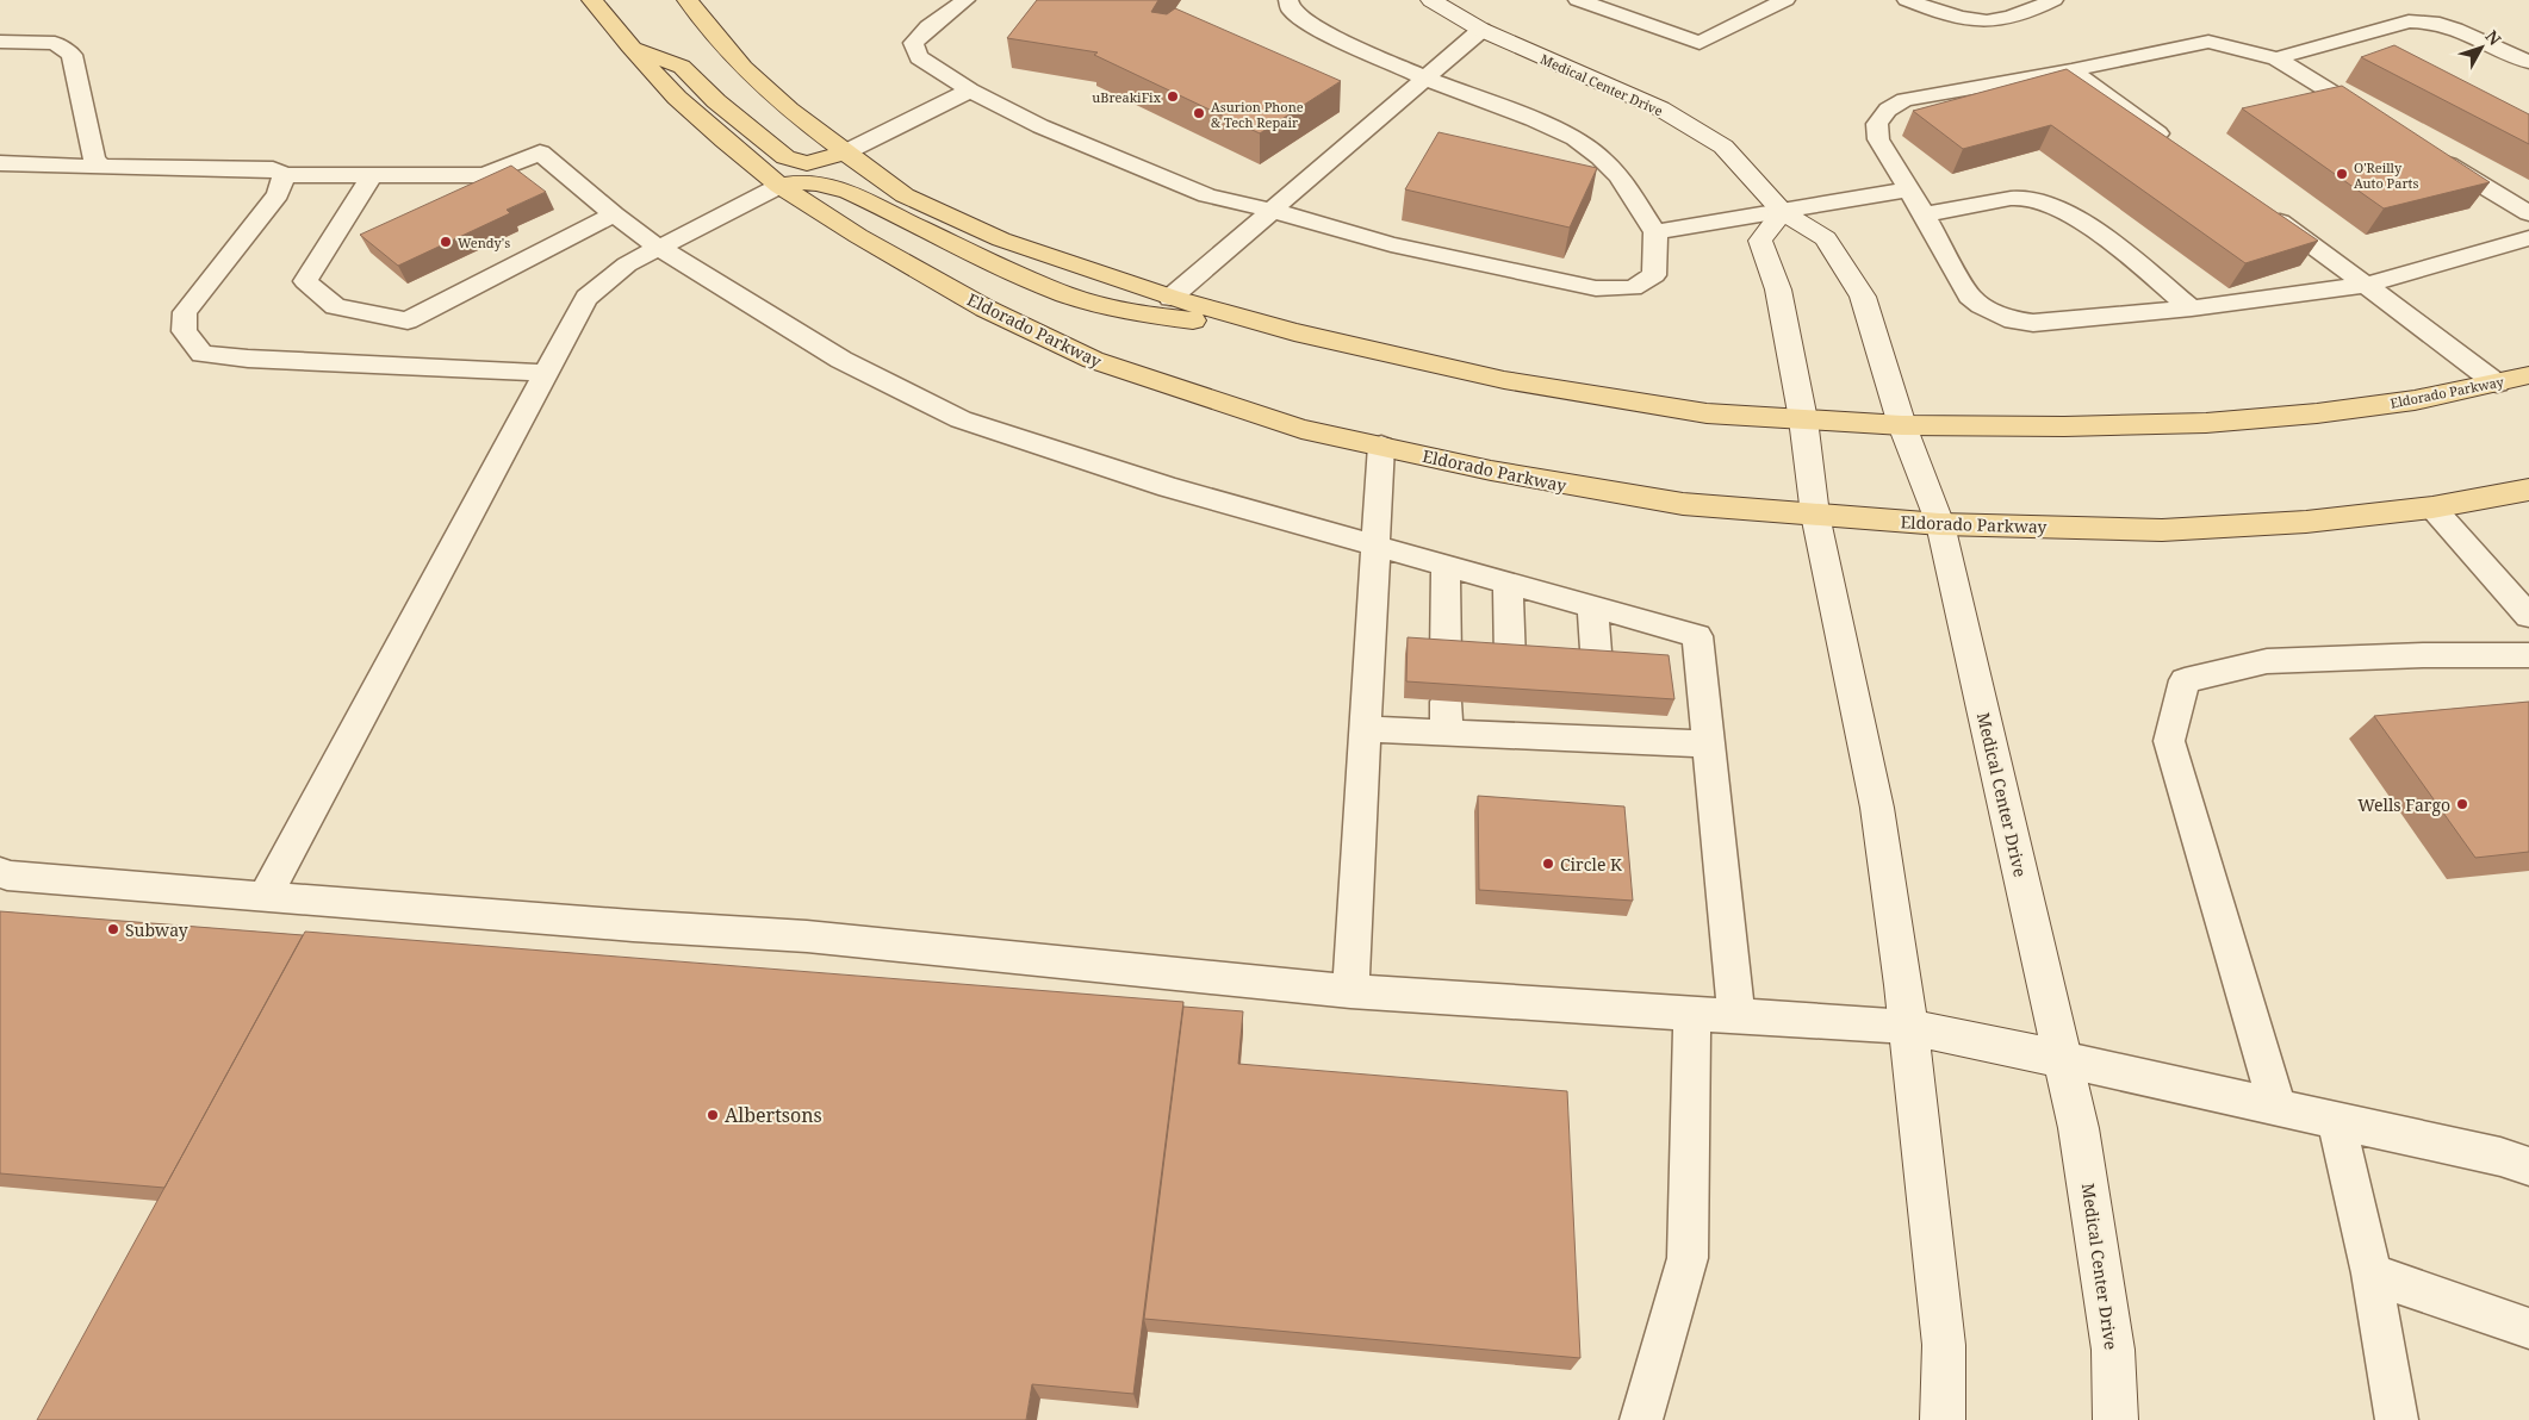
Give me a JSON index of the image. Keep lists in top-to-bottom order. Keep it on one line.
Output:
{"streets":{"main road":["Eldorado Parkway"],"street":["Medical Center Drive"]},"crossings":[["Medical Center Drive","Eldorado Parkway"]],"places":["uBreakiFix","Asurion Phone & Tech Repair","O'Reilly Auto Parts","Wendy's","Wells Fargo","Circle K","Subway","Albertsons"],"north":"top right"}
